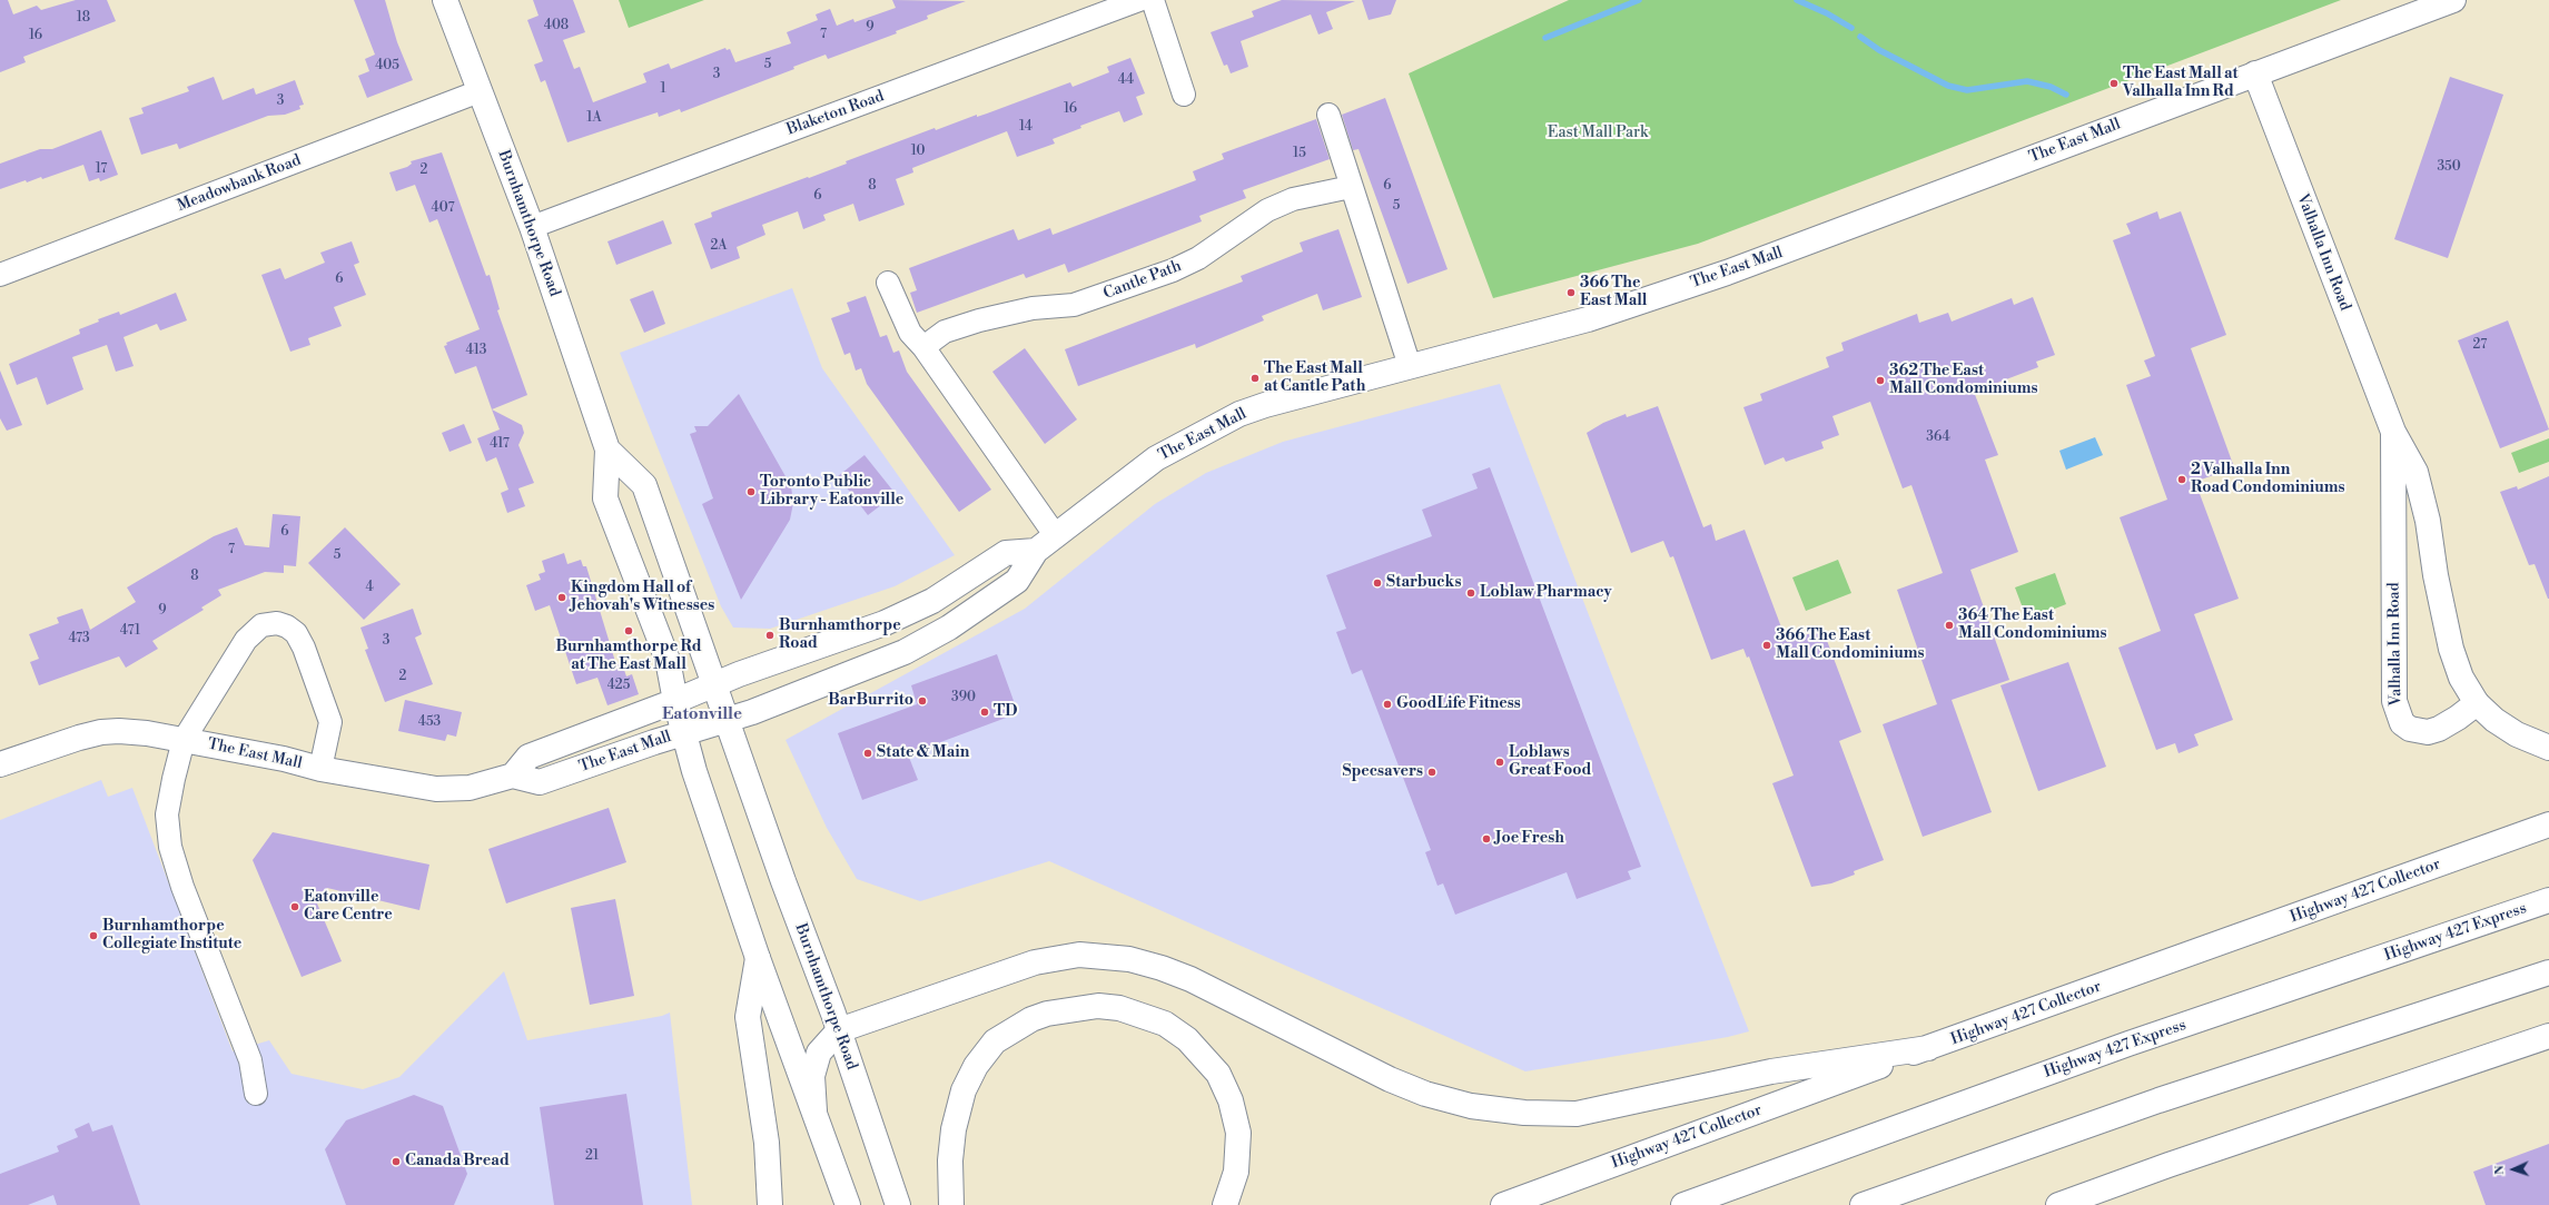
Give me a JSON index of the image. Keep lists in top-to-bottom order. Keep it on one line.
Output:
{"streets":{"main road":["The East Mall","Burnhamthorpe Road","Valhalla Inn Road","Highway 427 Collector","Highway 427 Express"],"street":["Blaketon Road","Meadowbank Road","Cantle Path"]},"crossings":[["Blaketon Road","Burnhamthorpe Road"],["The East Mall","Burnhamthorpe Road"],["The East Mall","Valhalla Inn Road"],["Meadowbank Road","Burnhamthorpe Road"]],"districts":["Eatonville"],"parks":["East Mall Park"],"places":["The East Mall at Valhalla Inn Rd","366 The East Mall","The East Mall at Cantle Path","362 The East Mall Condominiums","2 Valhalla Inn Road Condominiums","Toronto Public Library - Eatonville","Starbucks","Loblaw Pharmacy","Kingdom Hall of Jehovah's Witnesses","364 The East Mall Condominiums","Burnhamthorpe Rd at The East Mall","Burnhamthorpe Road","366 The East Mall Condominiums","BarBurrito","GoodLife Fitness","TD","State & Main","Loblaws Great Food","Specsavers","Joe Fresh","Eatonville Care Centre","Burnhamthorpe Collegiate Institute","Canada Bread"],"house_numbers":["18","408","9","7","16","5","405","3","44","1","3","16","1A","14","10","15","350","17","2","8","6","6","5","407","2A","6","27","413","364","417","6","7","5","8","4","9","471","473","3","2","425","390","453","21"],"north":"left"}
